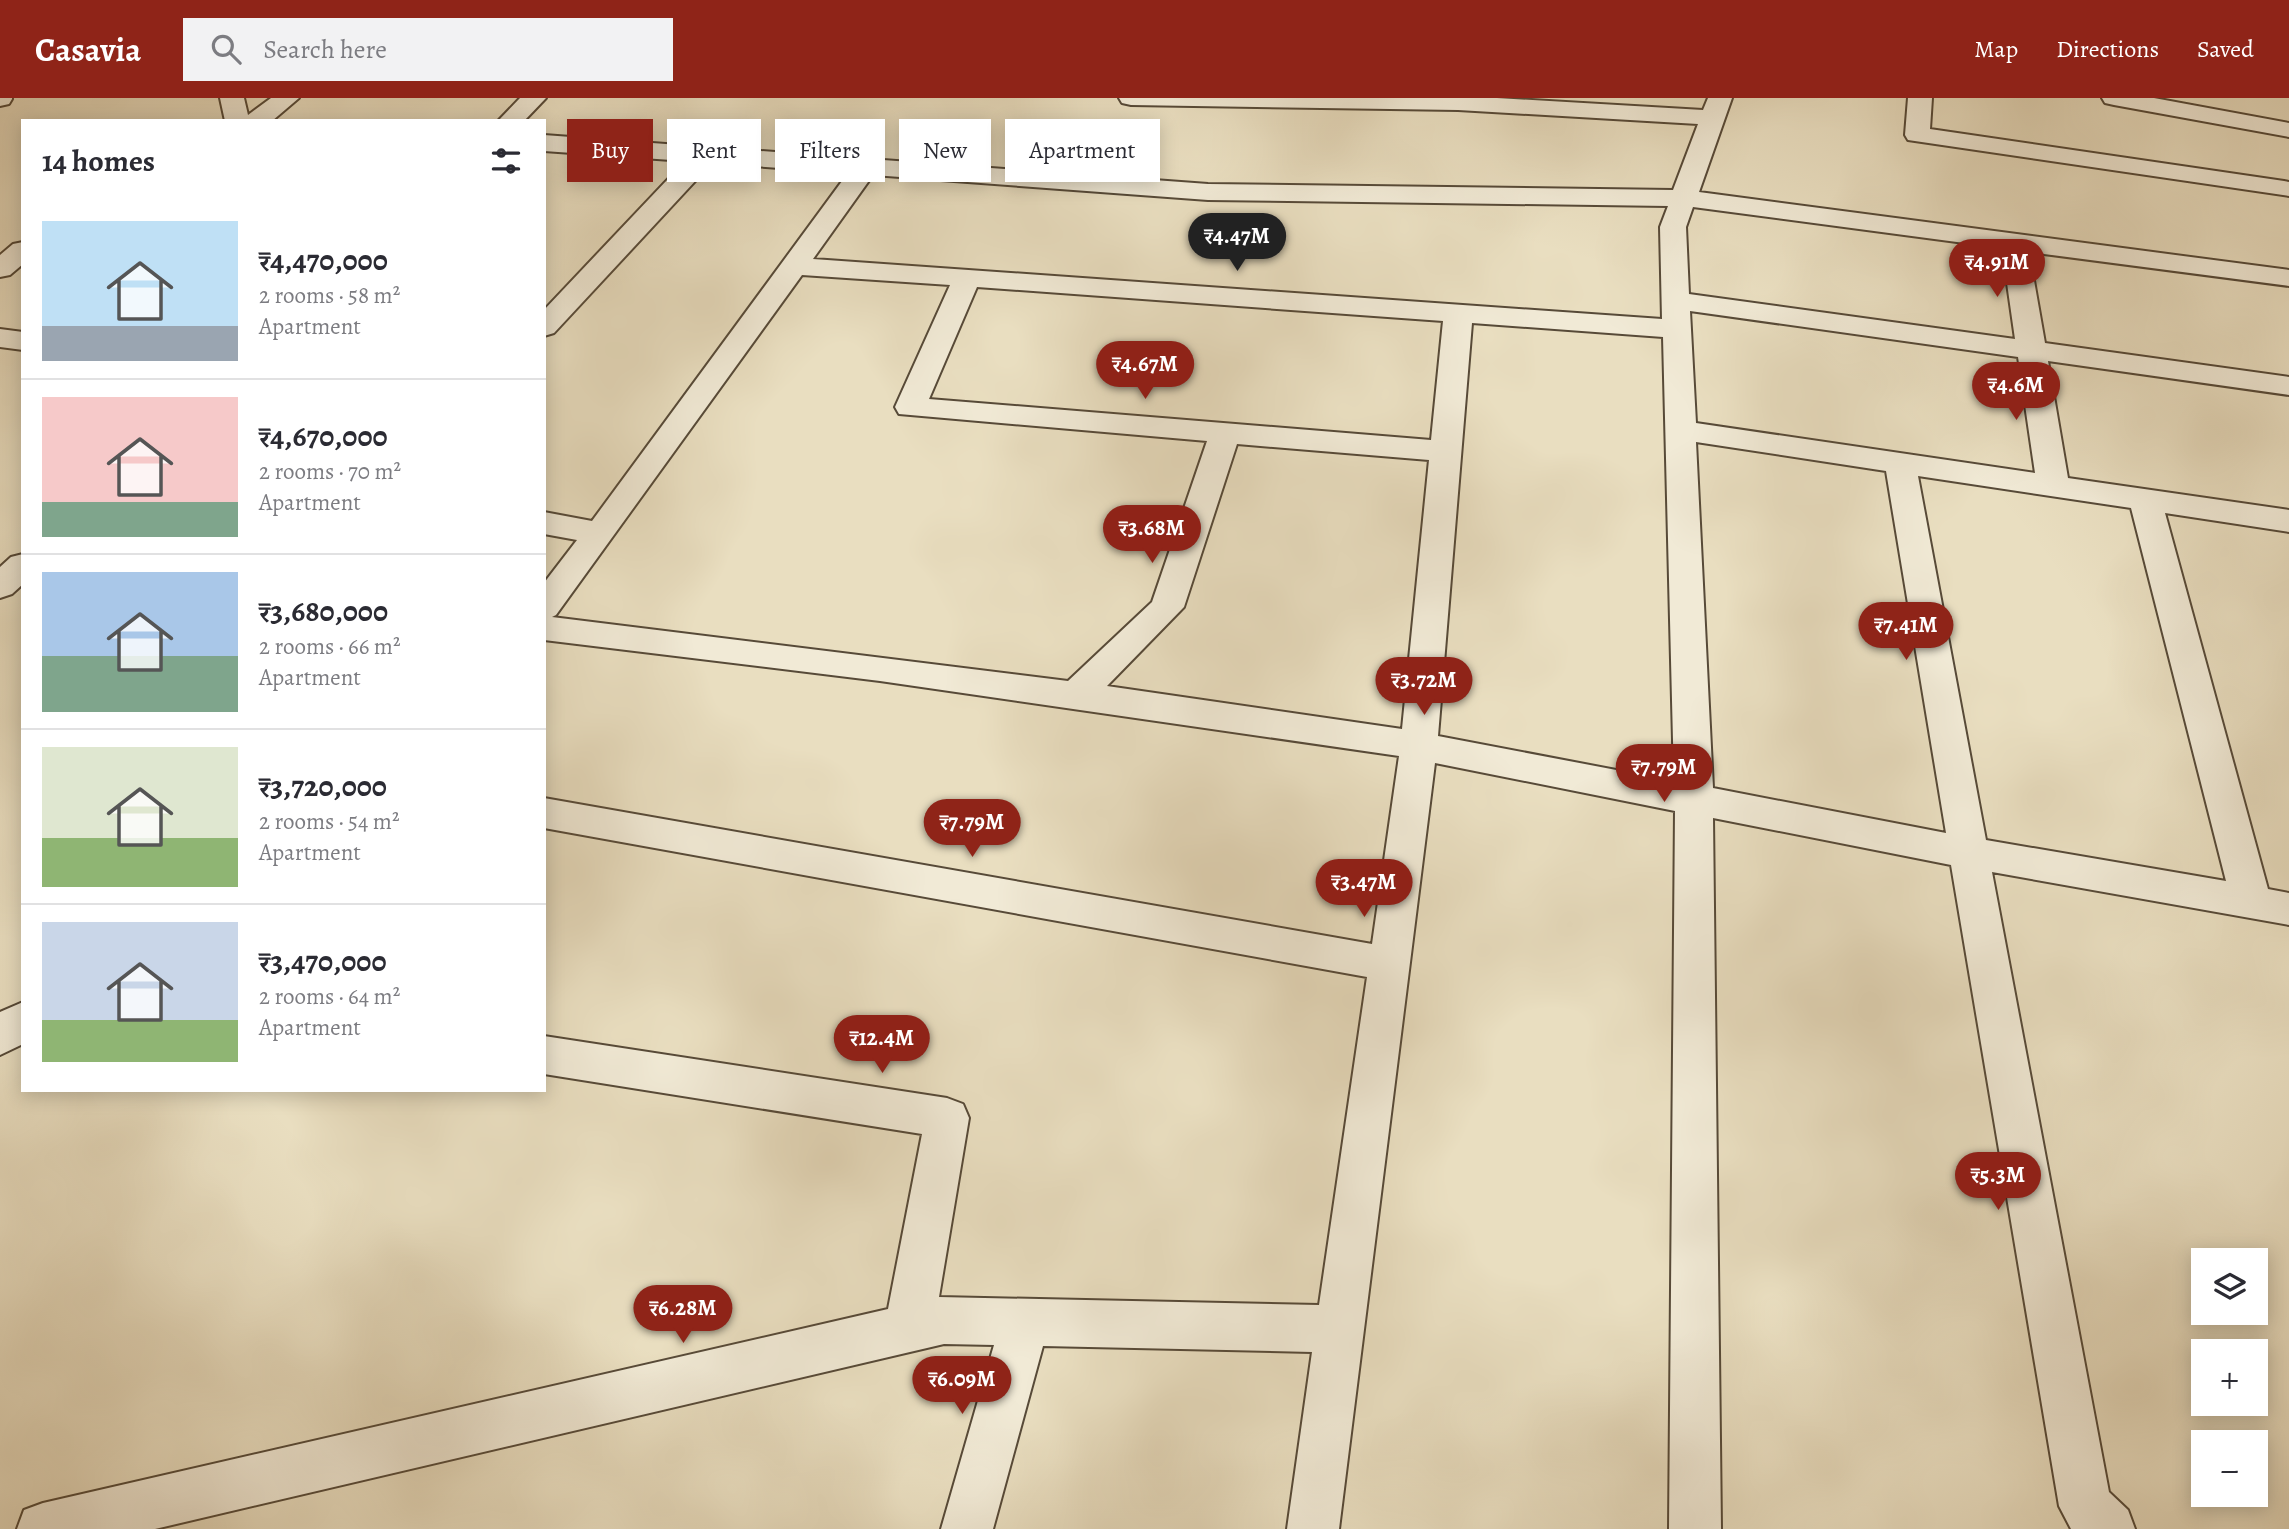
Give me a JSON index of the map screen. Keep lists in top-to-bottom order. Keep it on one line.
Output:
{"page":{"header":"Casavia","search":"Search here","nav":["Map","Directions","Saved"],"chip":["Buy","Rent","Filters","New","Apartment"],"heading":"14 homes","list":[{"name":"₹4,470,000","note":"2 rooms · 58 m² · Apartment"},{"name":"₹4,670,000","note":"2 rooms · 70 m² · Apartment"},{"name":"₹3,680,000","note":"2 rooms · 66 m² · Apartment"},{"name":"₹3,720,000","note":"2 rooms · 54 m² · Apartment"},{"name":"₹3,470,000","note":"2 rooms · 64 m² · Apartment"}],"price":["₹4.47M","₹4.91M","₹4.67M","₹4.6M","₹3.68M","₹7.41M","₹3.72M","₹7.79M","₹7.79M","₹3.47M","₹12.4M","₹5.3M","₹6.28M","₹6.09M"],"map_buttons":["+","−"]}}
